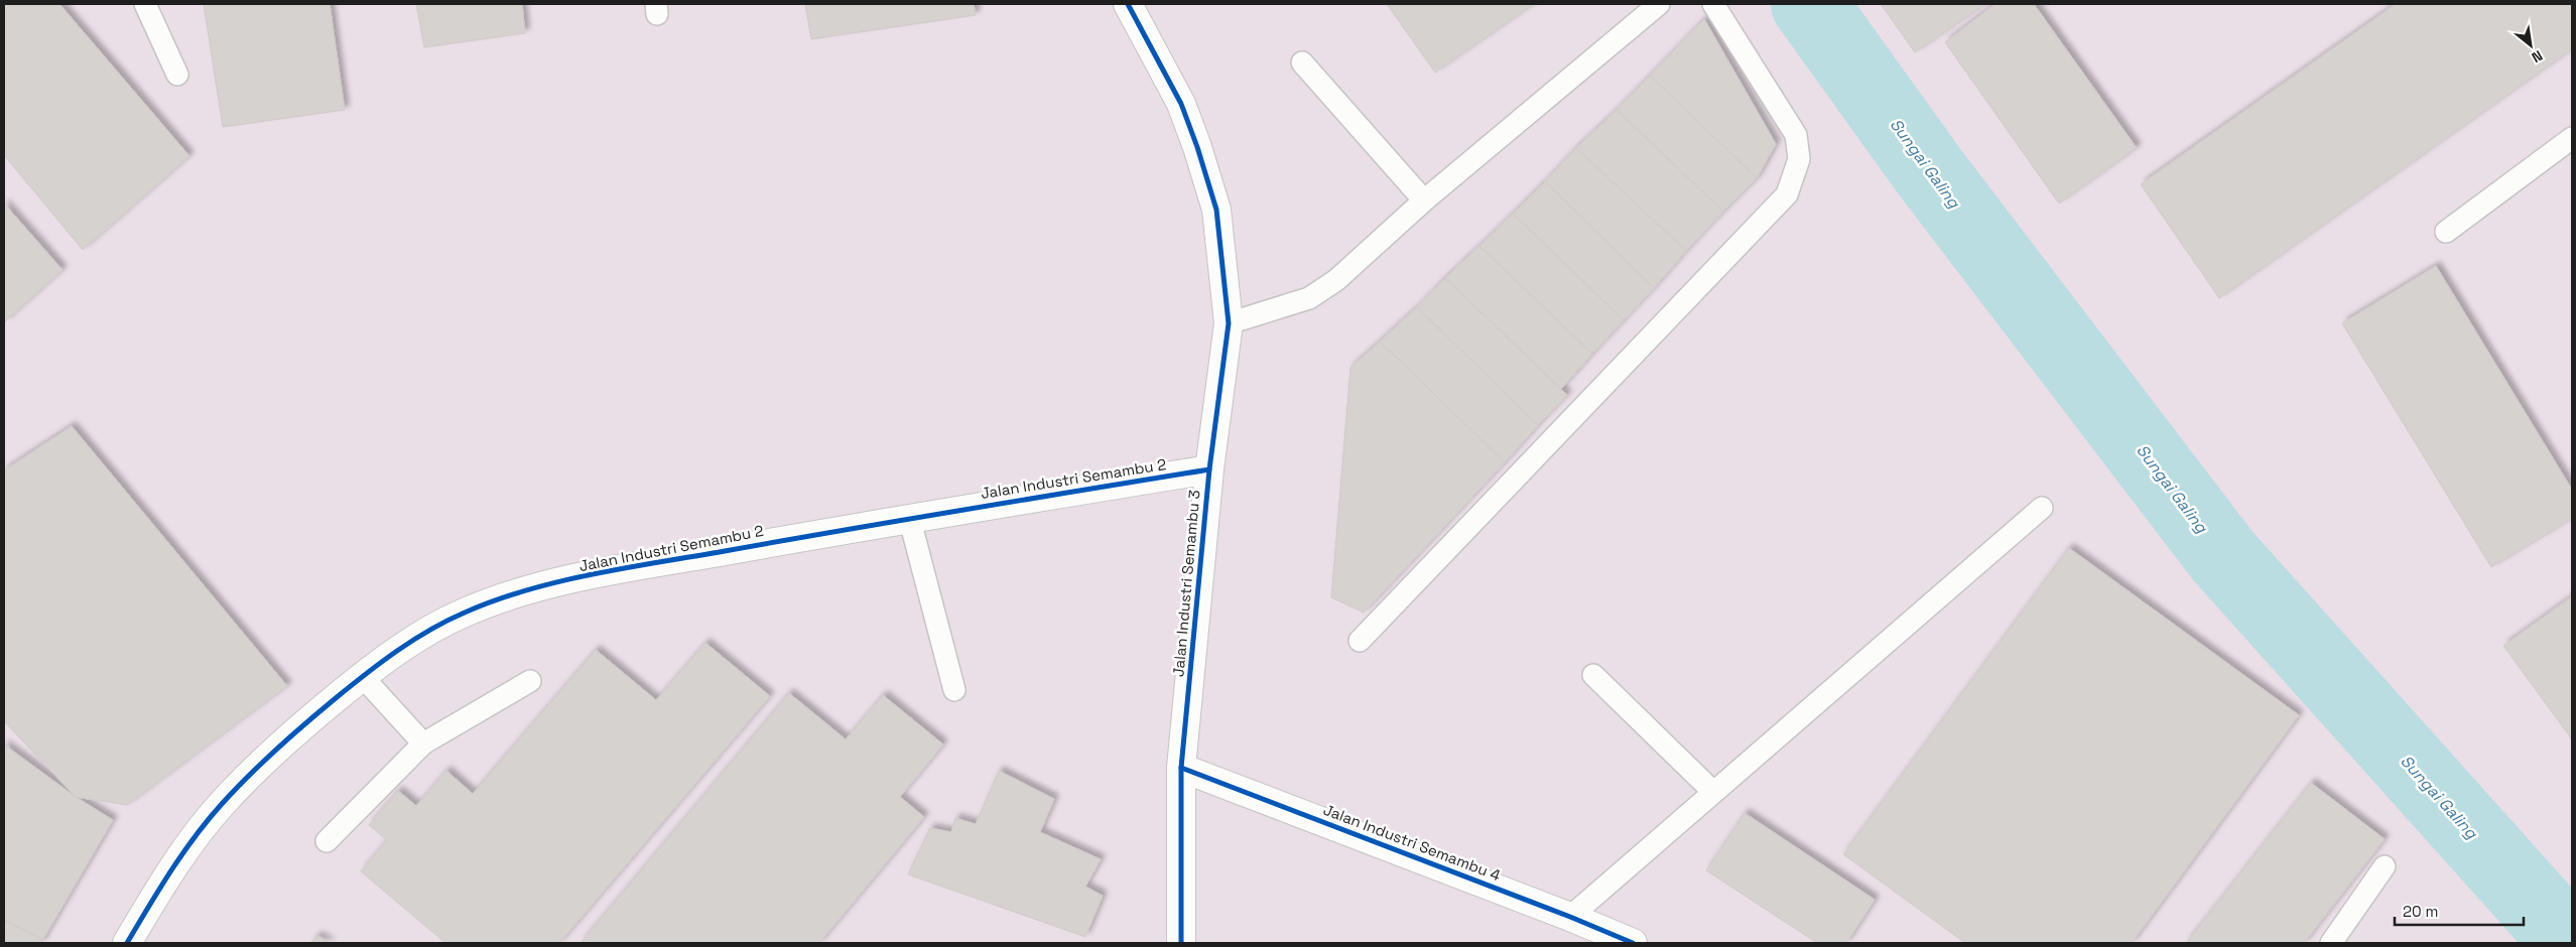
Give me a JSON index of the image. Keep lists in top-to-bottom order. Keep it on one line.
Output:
{"streets":{"street":["Jalan Industri Semambu 2","Jalan Industri Semambu 3","Jalan Industri Semambu 4"]},"crossings":[["Jalan Industri Semambu 2","Jalan Industri Semambu 3"],["Jalan Industri Semambu 3","Jalan Industri Semambu 4"]],"water":["Sungai Galing"],"scale_bar":"20 m","north":"bottom right"}
